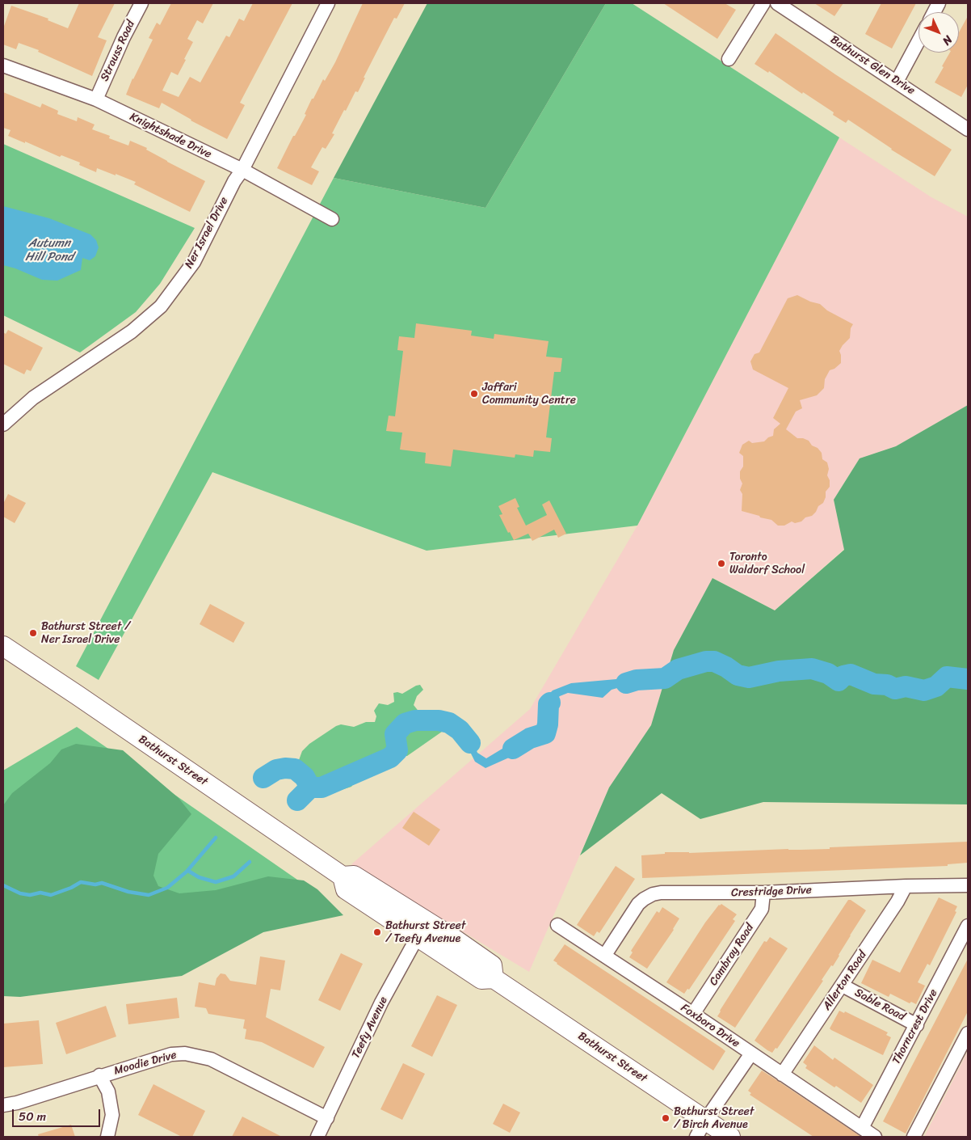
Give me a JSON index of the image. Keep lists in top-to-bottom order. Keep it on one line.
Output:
{"streets":{"main road":["Bathurst Street"],"street":["Strauss Road","Bathurst Glen Drive","Knightshade Drive","Ner Israel Drive","Crestridge Drive","Cambray Road","Allerton Road","Sable Road","Foxboro Drive","Thorncrest Drive","Teefy Avenue","Moodie Drive"]},"crossings":[["Strauss Road","Knightshade Drive"],["Knightshade Drive","Ner Israel Drive"],["Bathurst Street","Teefy Avenue"],["Crestridge Drive","Cambray Road"],["Crestridge Drive","Allerton Road"],["Crestridge Drive","Foxboro Drive"],["Cambray Road","Foxboro Drive"],["Allerton Road","Sable Road"],["Allerton Road","Foxboro Drive"],["Sable Road","Thorncrest Drive"],["Foxboro Drive","Thorncrest Drive"],["Teefy Avenue","Moodie Drive"]],"water":["Autumn Hill Pond"],"places":["Jaffari Community Centre","Toronto Waldorf School","Bathurst Street / Ner Israel Drive","Bathurst Street / Teefy Avenue","Bathurst Street / Birch Avenue"],"scale_bar":"50 m","north":"bottom right"}
